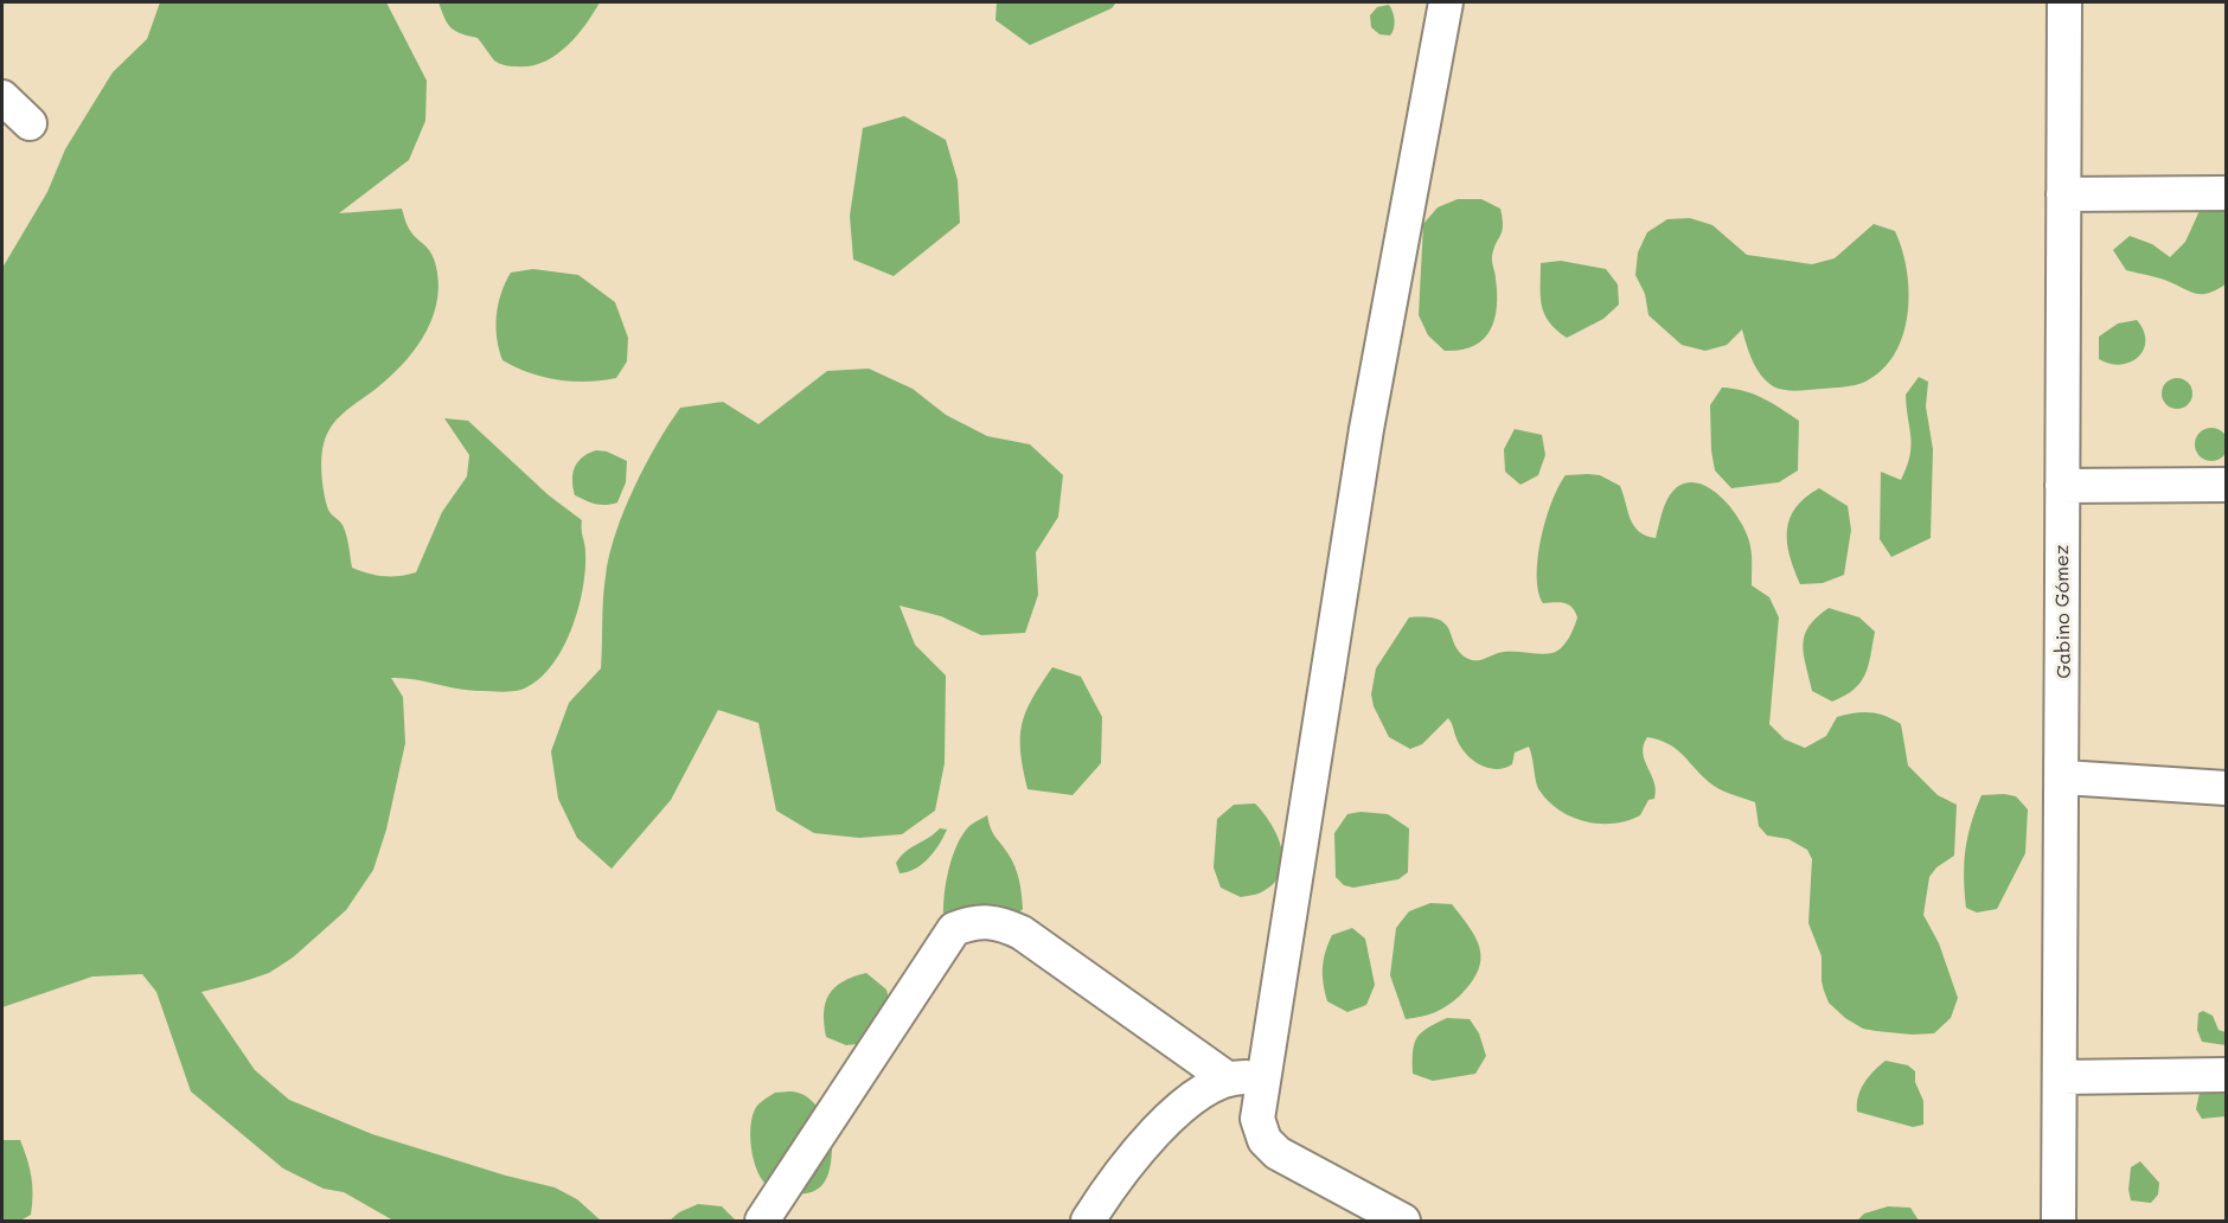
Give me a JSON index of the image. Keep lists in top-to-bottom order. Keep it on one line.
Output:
{"streets":{"street":["Gabino Gómez"]}}
